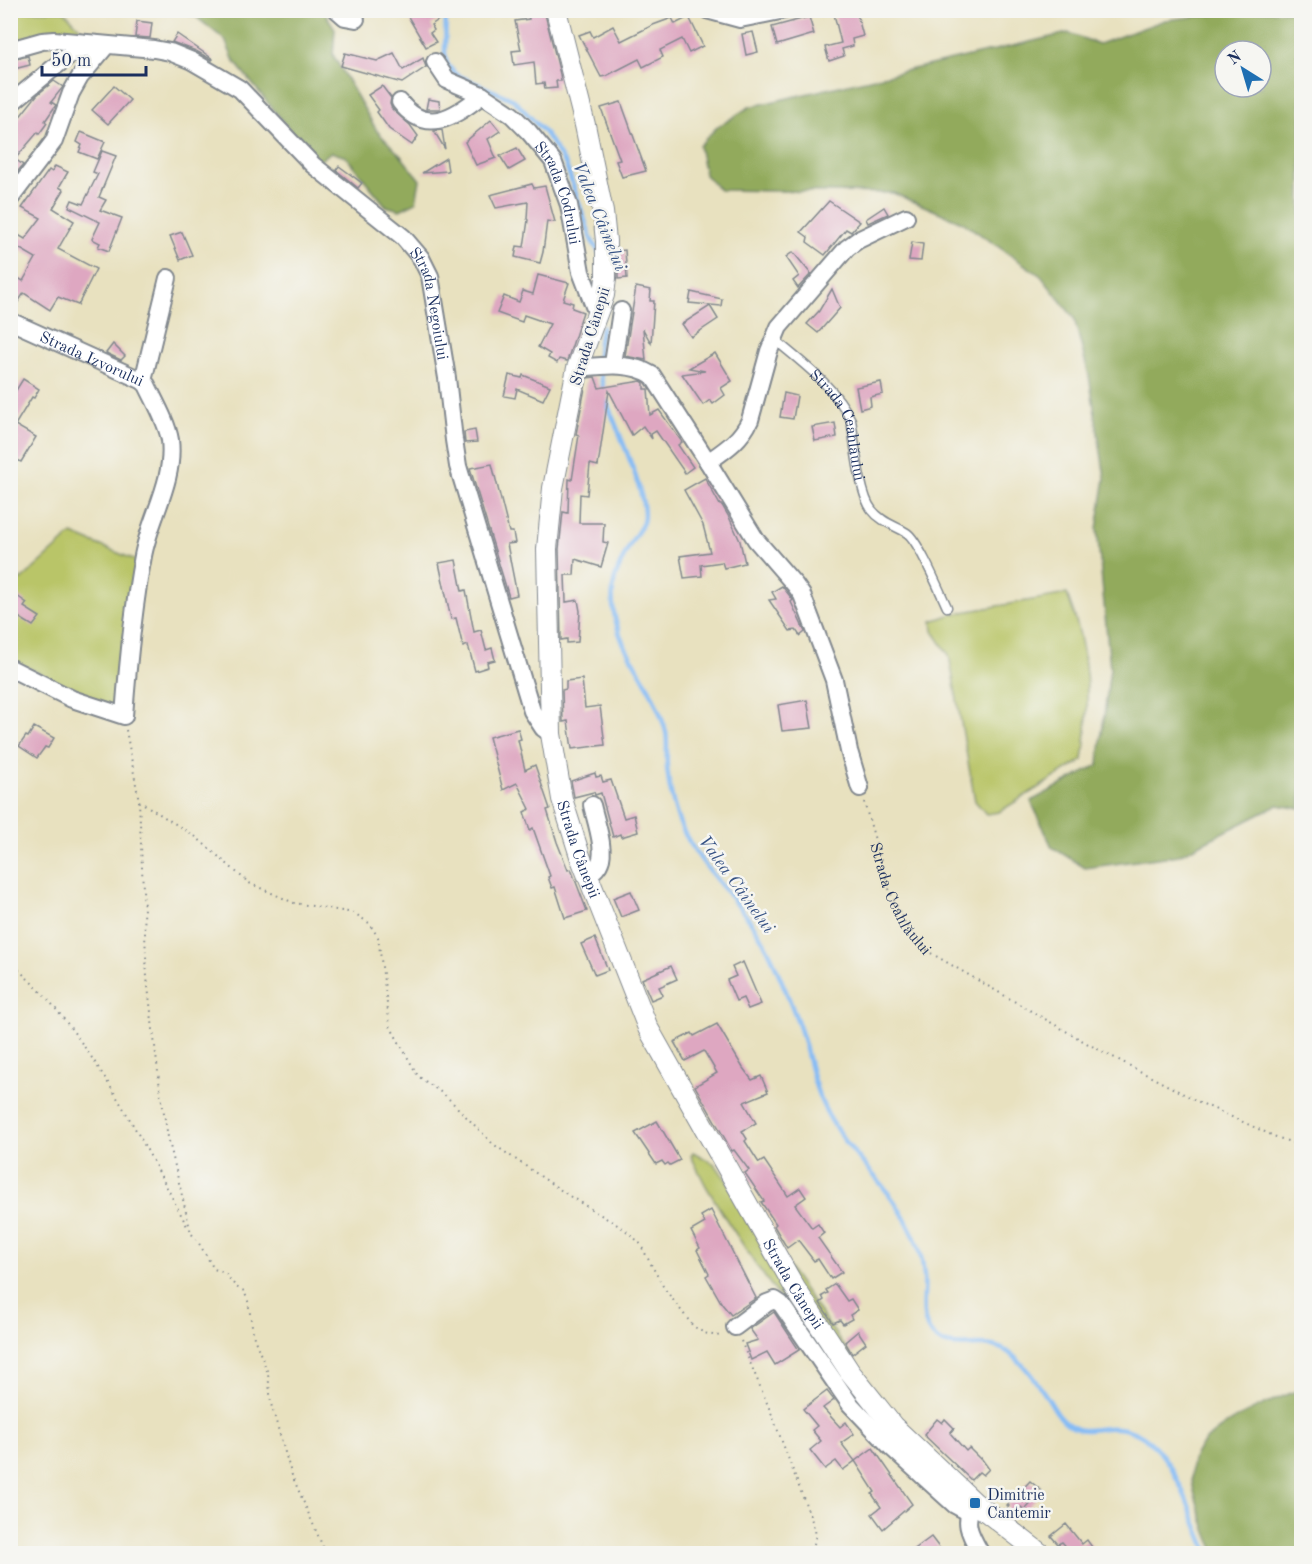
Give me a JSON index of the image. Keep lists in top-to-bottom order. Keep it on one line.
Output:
{"streets":{"street":["Strada Codrului","Strada Negoiului","Strada Cânepii","Strada Izvorului"],"lane":["Strada Ceahlăului"]},"crossings":[["Strada Codrului","Strada Cânepii"],["Strada Negoiului","Strada Cânepii"]],"water":["Valea Câinelui"],"places":{"transit":["Dimitrie Cantemir"]},"scale_bar":"50 m","north":"top left"}
